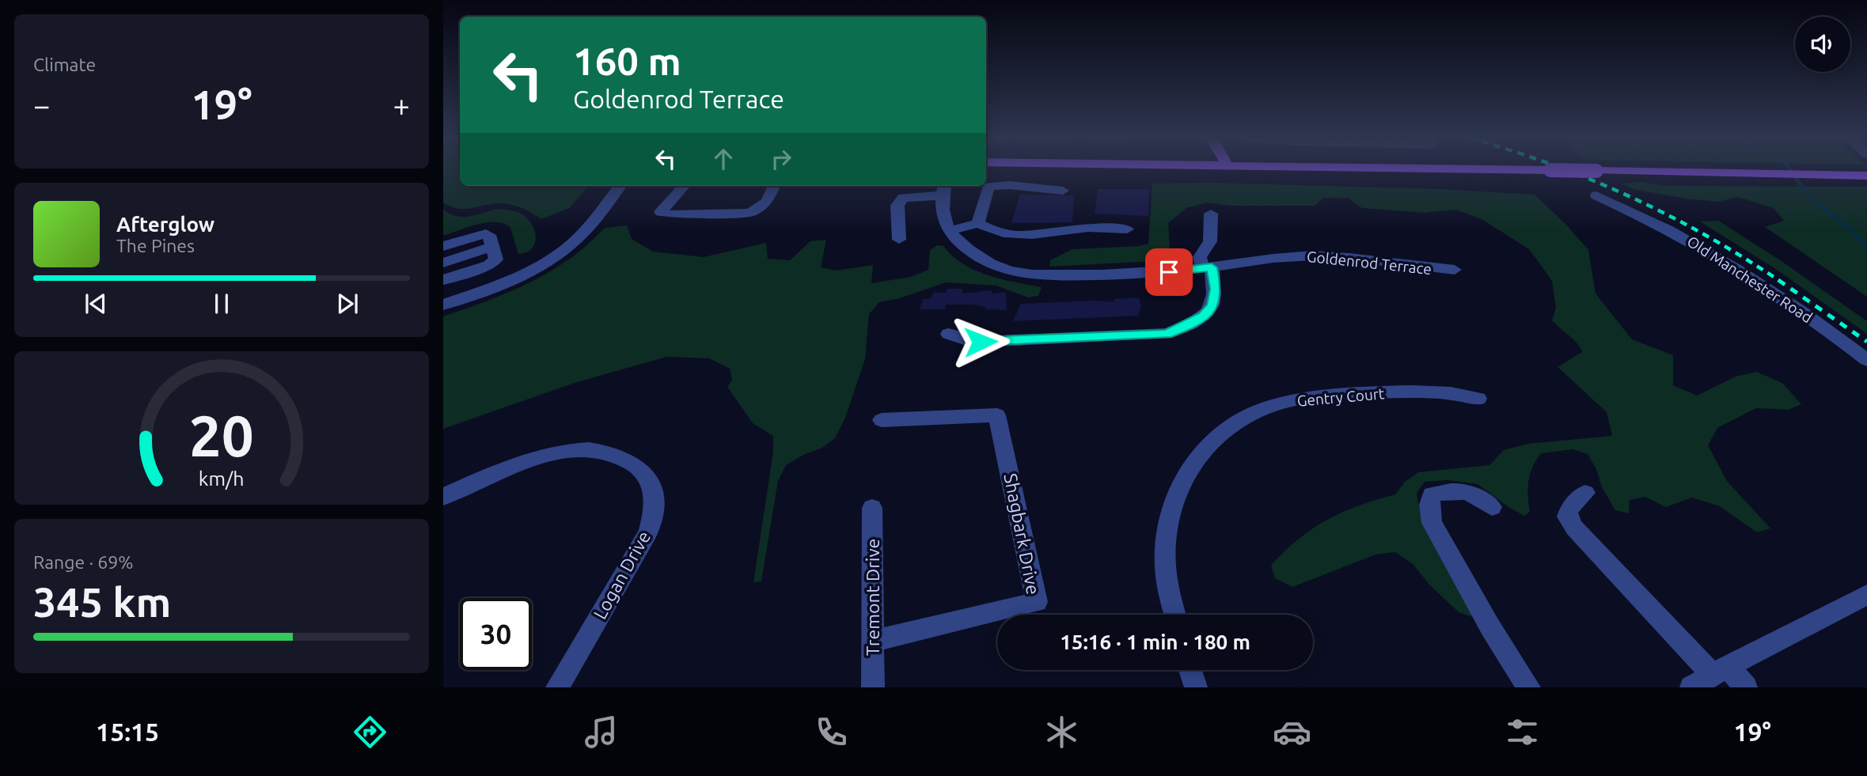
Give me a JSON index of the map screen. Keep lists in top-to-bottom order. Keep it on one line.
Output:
{"streets":{"street":["Goldenrod Terrace","Old Manchester Road","Gentry Court","Shagbark Drive","Logan Drive","Tremont Drive"]},"crossings":[["Shagbark Drive","Tremont Drive"]],"page":{"tile":["Climate",["Range · 69%","345 km"]],"turn":["160 m","Goldenrod Terrace"],"heat":["−","19°","+"],"song":["Afterglow","The Pines"],"limit":"30","trip":"15:16 · 1 min · 180 m","tabs":["15:15","19°"],"gauge":["20","km/h"]}}
